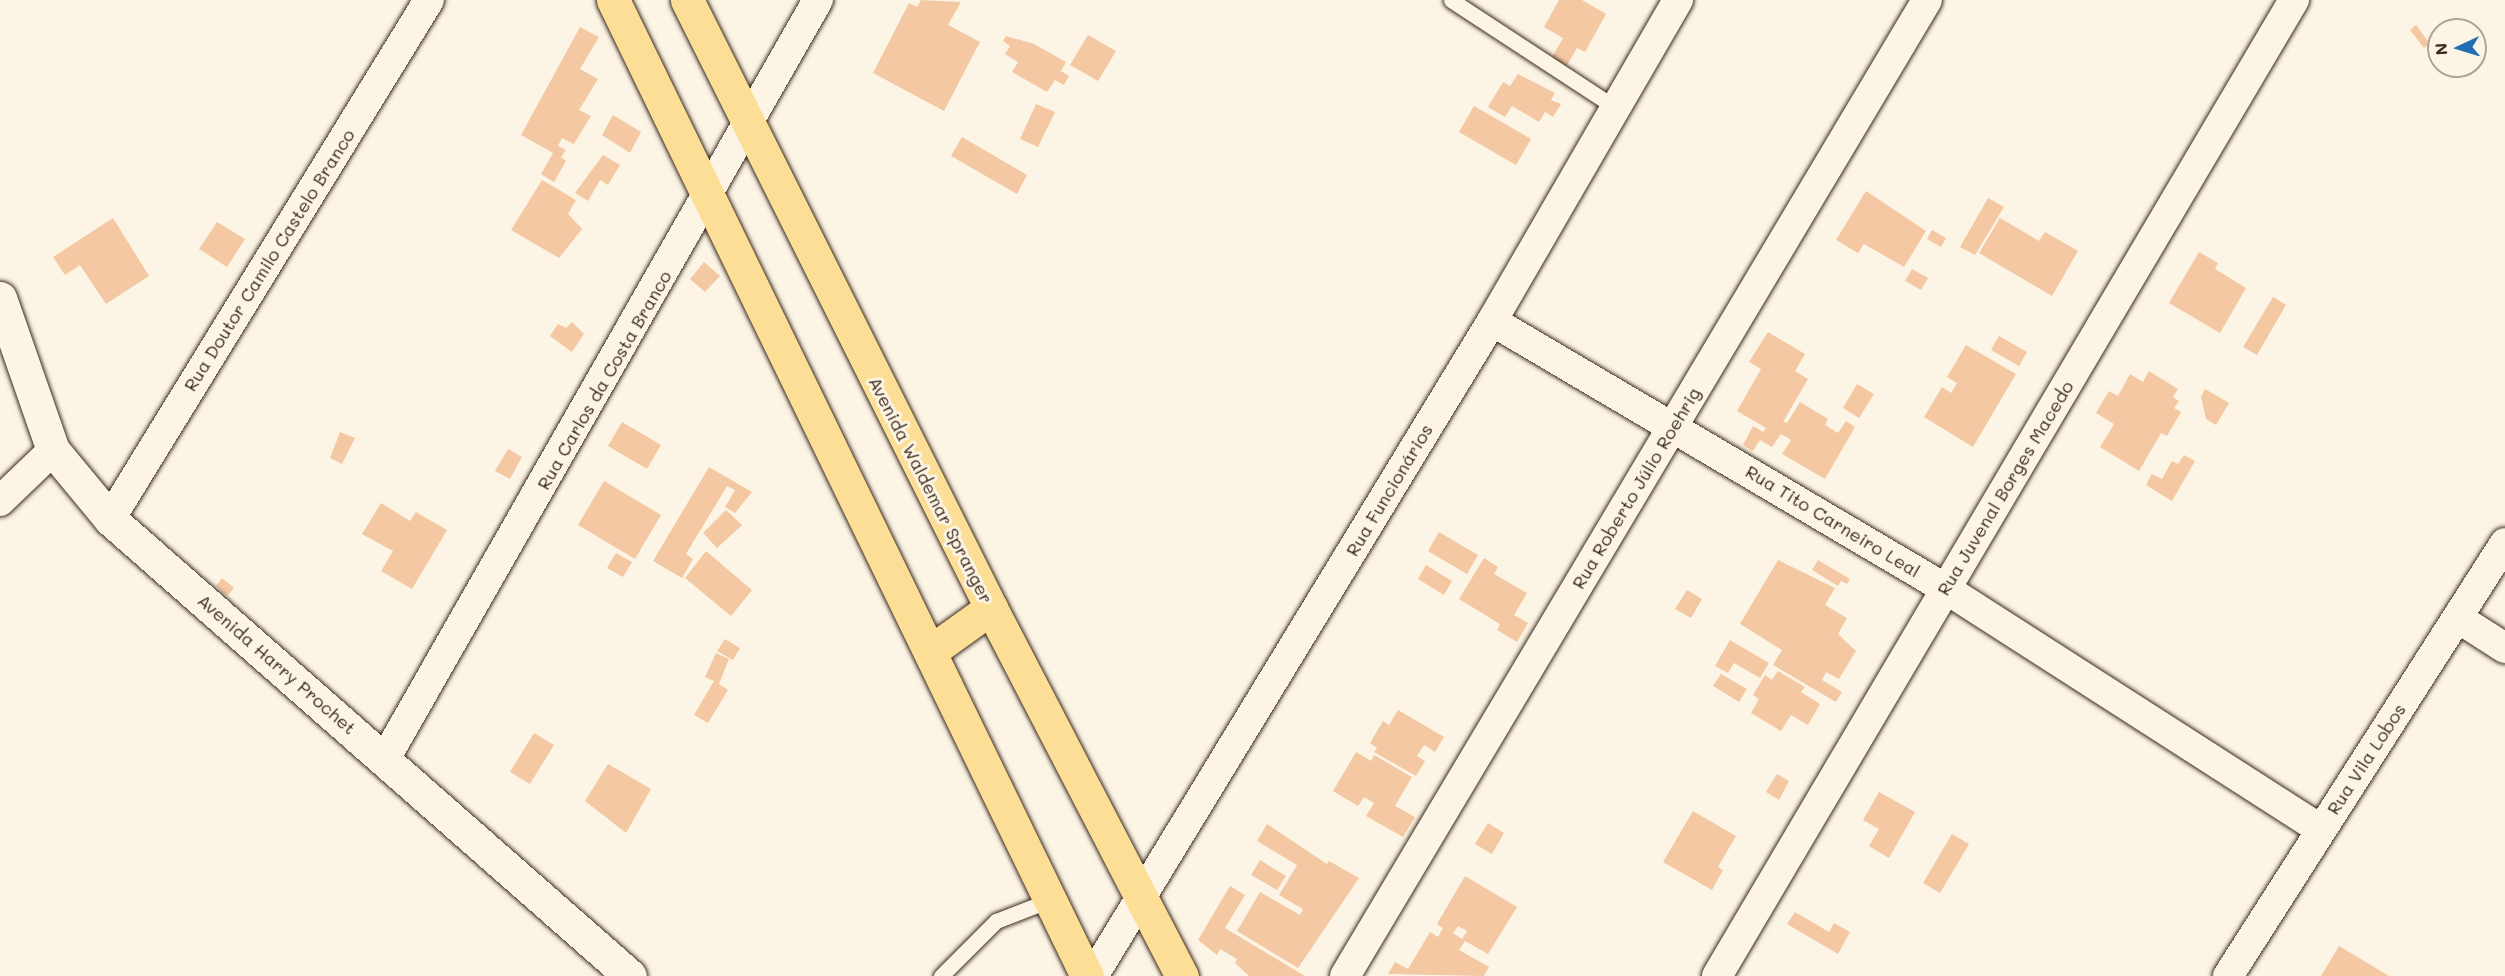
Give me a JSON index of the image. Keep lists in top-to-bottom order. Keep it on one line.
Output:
{"streets":{"main road":["Avenida Waldemar Spranger"],"street":["Rua Doutor Camilo Castelo Branco","Rua Carlos da Costa Branco","Rua Roberto Júlio Roehrig","Rua Juvenal Borges Macedo","Rua Funcionários","Rua Tito Carneiro Leal","Avenida Harry Prochet","Rua Vila Lobos"]},"crossings":[["Rua Doutor Camilo Castelo Branco","Avenida Harry Prochet"],["Rua Carlos da Costa Branco","Avenida Waldemar Spranger"],["Rua Carlos da Costa Branco","Avenida Harry Prochet"],["Rua Roberto Júlio Roehrig","Rua Tito Carneiro Leal"],["Rua Juvenal Borges Macedo","Rua Tito Carneiro Leal"],["Avenida Waldemar Spranger","Rua Funcionários"],["Rua Funcionários","Rua Tito Carneiro Leal"],["Rua Tito Carneiro Leal","Rua Vila Lobos"]],"north":"left"}
